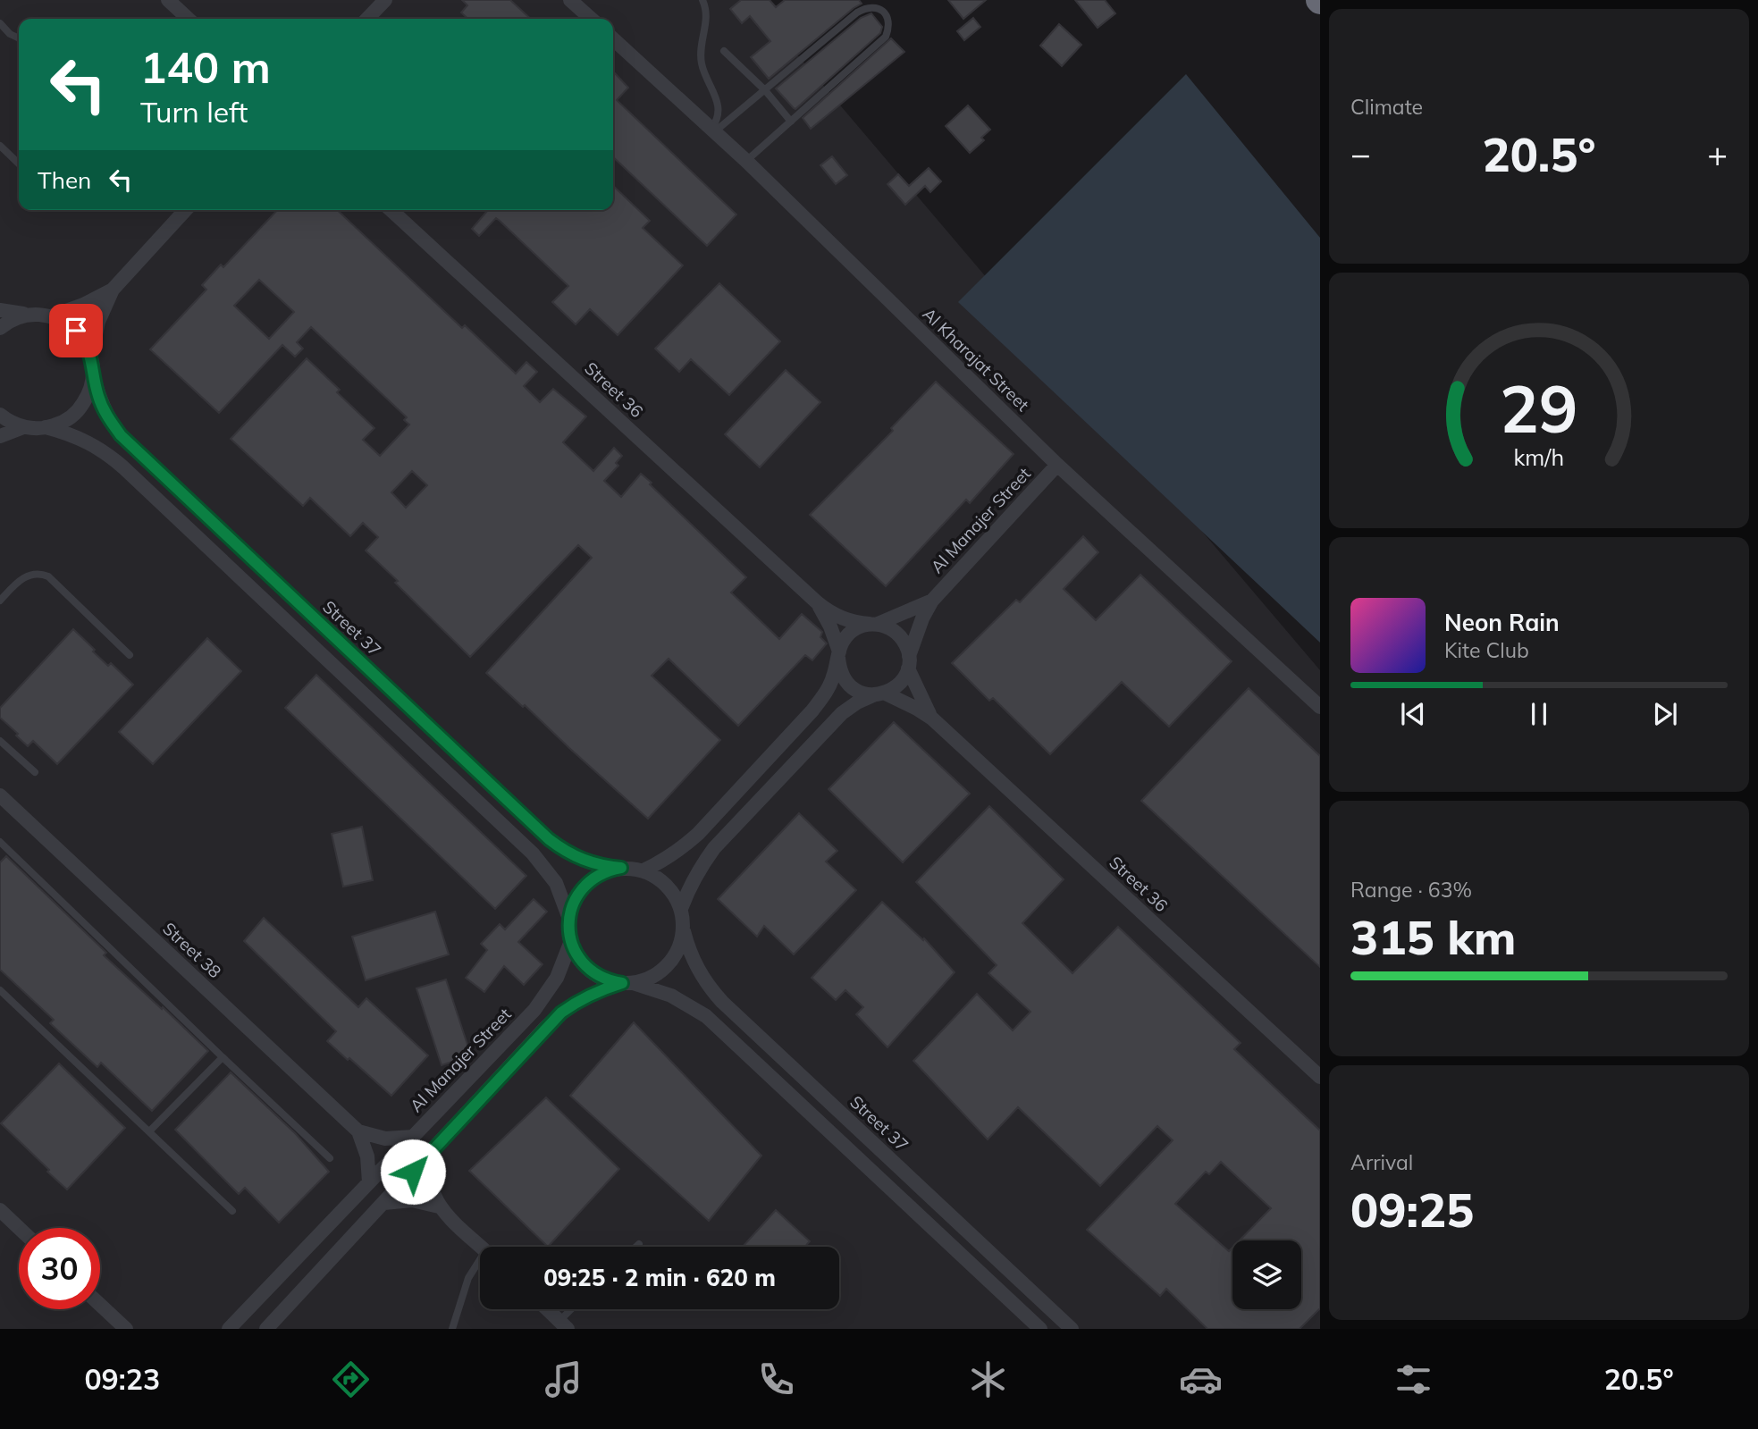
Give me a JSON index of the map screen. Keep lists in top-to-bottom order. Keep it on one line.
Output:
{"streets":{"street":["Al Kharajat Street","Street 36","Al Manajer Street","Street 37","Street 38"]},"crossings":[["Al Kharajat Street","Al Manajer Street"],["Street 36","Al Manajer Street"],["Al Manajer Street","Street 37"],["Al Manajer Street","Street 38"]],"page":{"tile":["Climate",["Range · 63%","315 km"],["Arrival","09:25"]],"turn":["140 m","Turn left"],"heat":["−","20.5°","+"],"then":"Then","song":["Neon Rain","Kite Club"],"limit":"30","trip":"09:25 · 2 min · 620 m","tabs":["09:23","20.5°"],"gauge":["29","km/h"]}}
